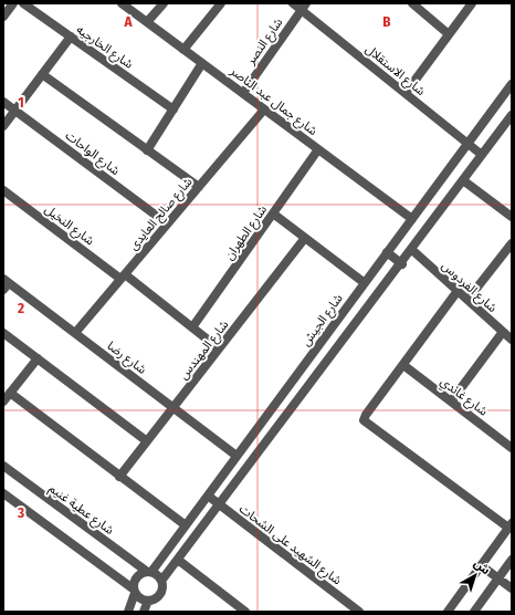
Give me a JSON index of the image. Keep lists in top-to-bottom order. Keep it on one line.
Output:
{"streets":{"street":["شارع النصر","شارع الخارجيه","شارع الاستقلال","شارع جمال عبد الناصر","شارع الواحات","شارع صالح العايدى","شارع النخيل","شارع الطهران","شارع الفردوس","شارع الجيش","شارع المهندس","شارع رضا","شارع غاندي","شارع عطية غنيم","شارع الشهيد على الشحات"]},"crossings":[["شارع النصر","شارع الاستقلال"],["شارع النصر","شارع جمال عبد الناصر"],["شارع الاستقلال","شارع الجيش"],["شارع جمال عبد الناصر","شارع صالح العايدى"],["شارع جمال عبد الناصر","شارع الطهران"],["شارع جمال عبد الناصر","شارع الجيش"],["شارع الواحات","شارع صالح العايدى"],["شارع صالح العايدى","شارع النخيل"],["شارع صالح العايدى","شارع رضا"],["شارع النخيل","شارع الطهران"],["شارع النخيل","شارع المهندس"],["شارع الجيش","شارع رضا"],["شارع الجيش","شارع عطية غنيم"],["شارع الجيش","شارع الشهيد على الشحات"],["شارع المهندس","شارع رضا"]],"north":"top right","grid":{"columns":["A","B"],"rows":["1","2","3"]}}
